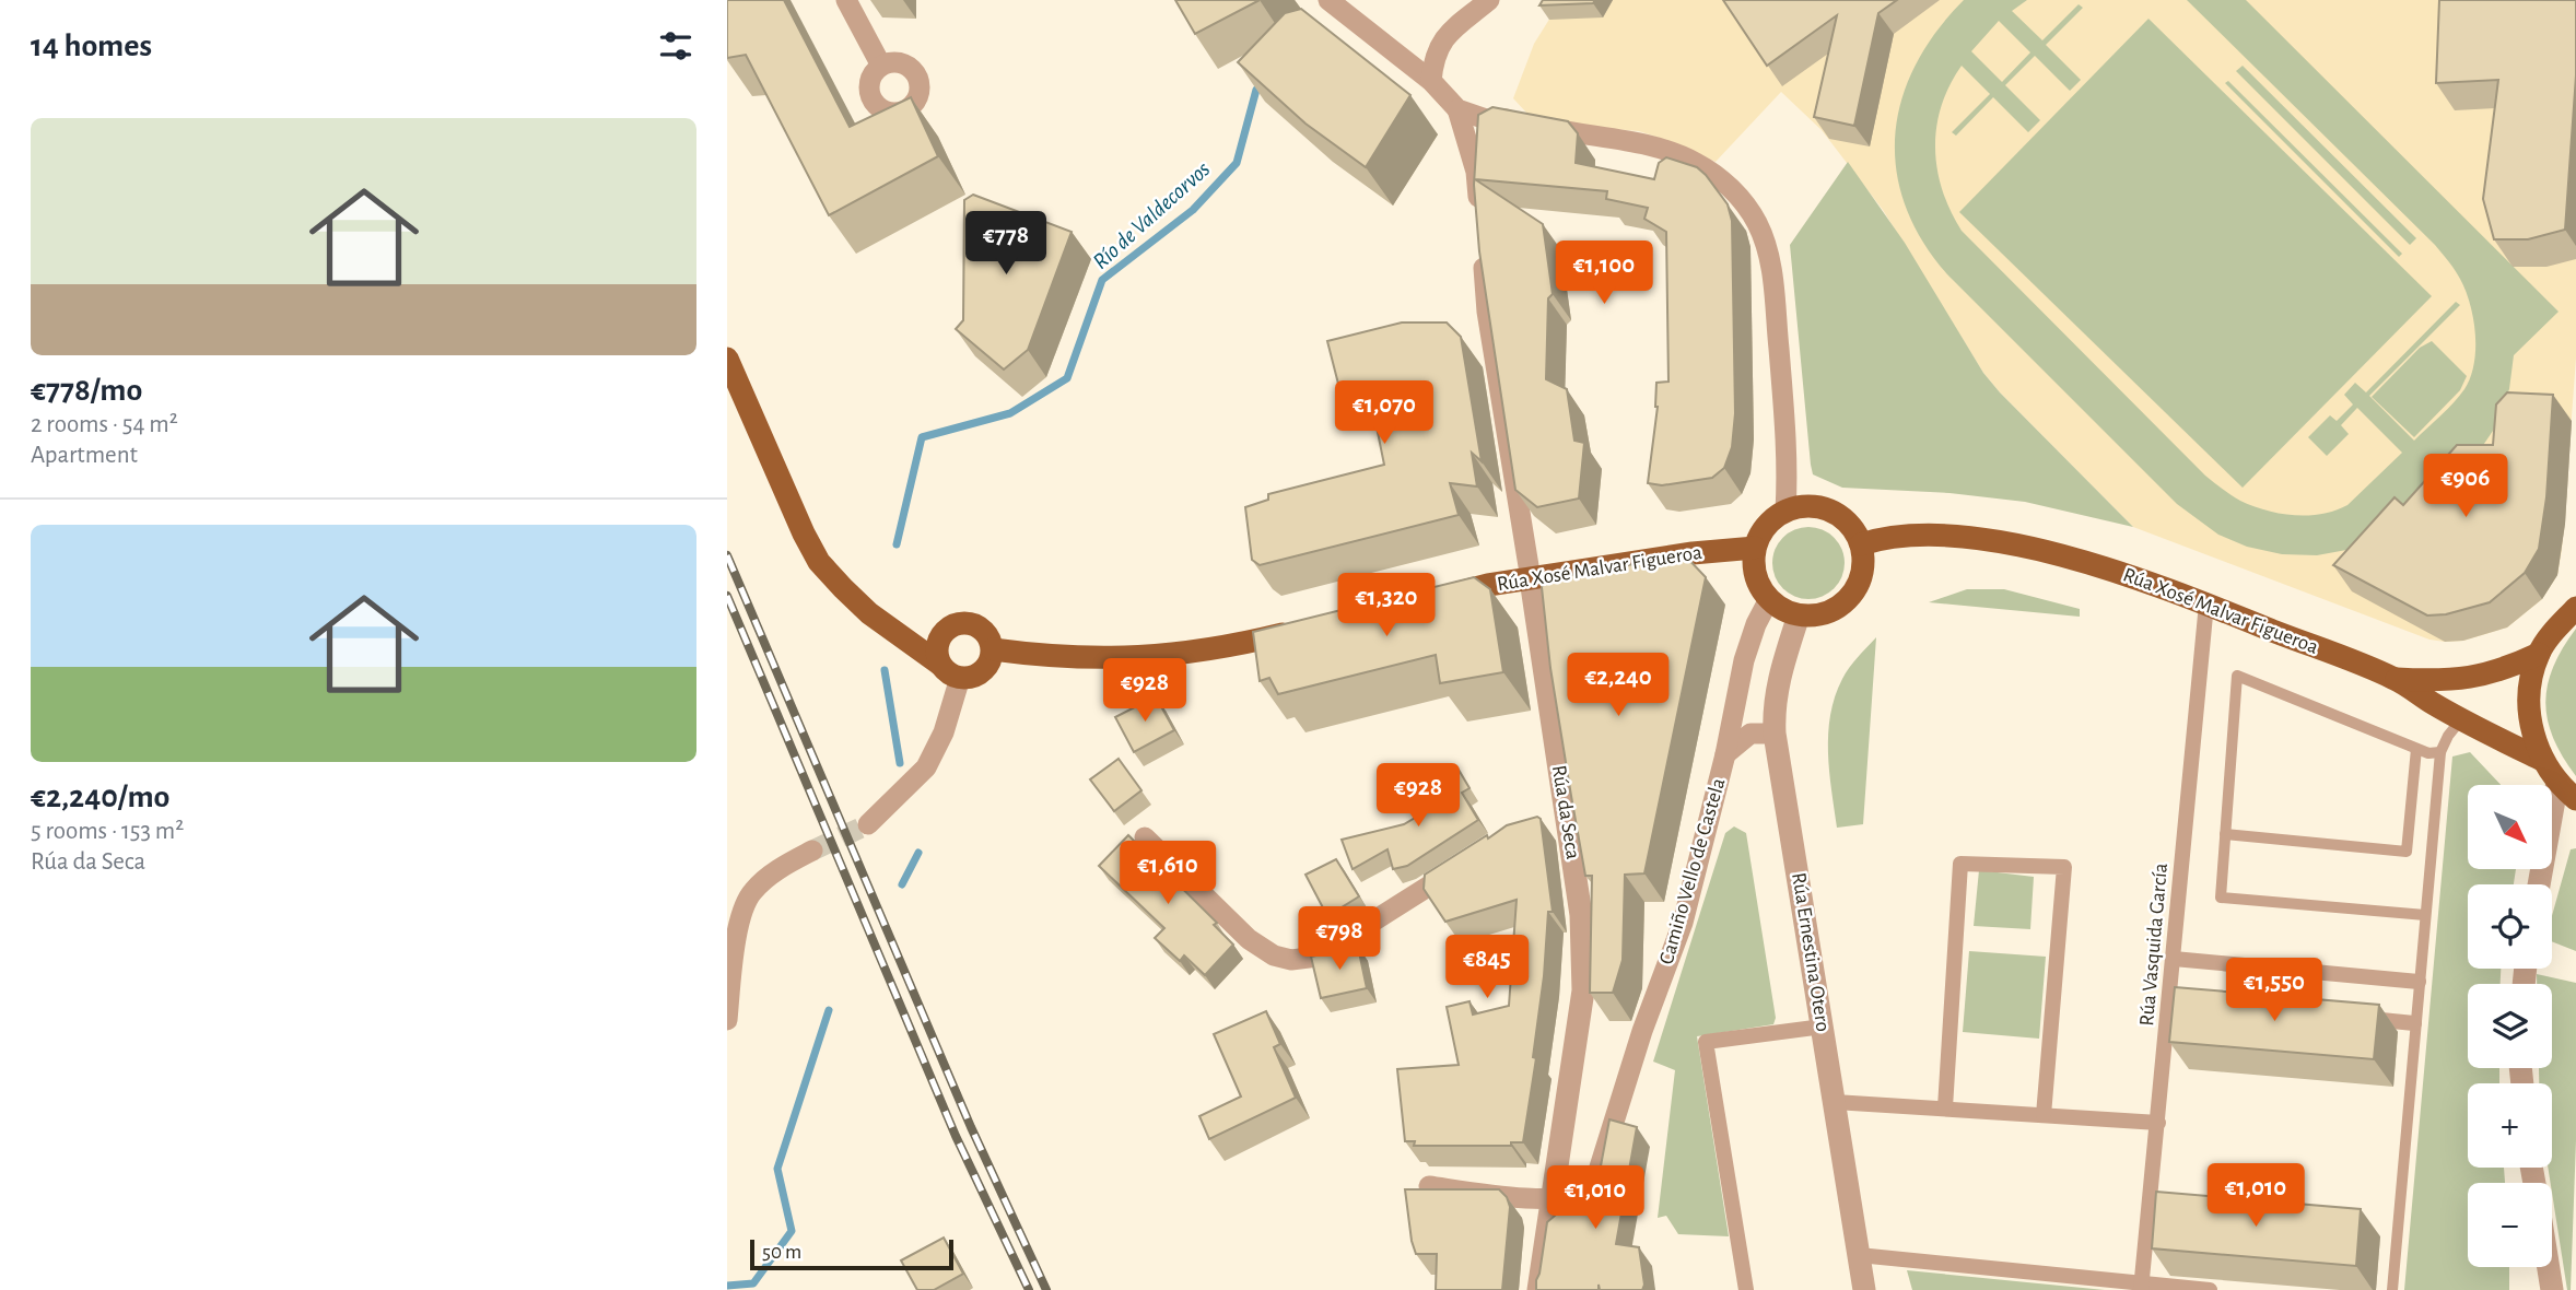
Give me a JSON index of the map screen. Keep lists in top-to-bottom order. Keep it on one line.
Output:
{"streets":{"main road":["Rúa Xosé Malvar Figueroa"],"street":["Rúa da Seca","Camiño Vello de Castela","Rúa Vasquida García","Rúa Ernestina Otero"]},"crossings":[["Rúa Xosé Malvar Figueroa","Rúa da Seca"],["Rúa Xosé Malvar Figueroa","Camiño Vello de Castela"],["Rúa Xosé Malvar Figueroa","Rúa Vasquida García"],["Rúa Xosé Malvar Figueroa","Rúa Ernestina Otero"],["Rúa da Seca","Camiño Vello de Castela"],["Camiño Vello de Castela","Rúa Ernestina Otero"]],"water":["Río de Valdecorvos"],"scale_bar":"50 m","north":"bottom right","page":{"heading":"14 homes","list":[{"name":"€778/mo","note":"2 rooms · 54 m² · Apartment"},{"name":"€2,240/mo","note":"5 rooms · 153 m² · Rúa da Seca"}],"price":["€778","€1,100","€1,070","€906","€1,320","€2,240","€928","€928","€1,610","€798","€845","€1,550","€1,010","€1,010"],"map_buttons":["+","−"],"scale":"50 m"}}
